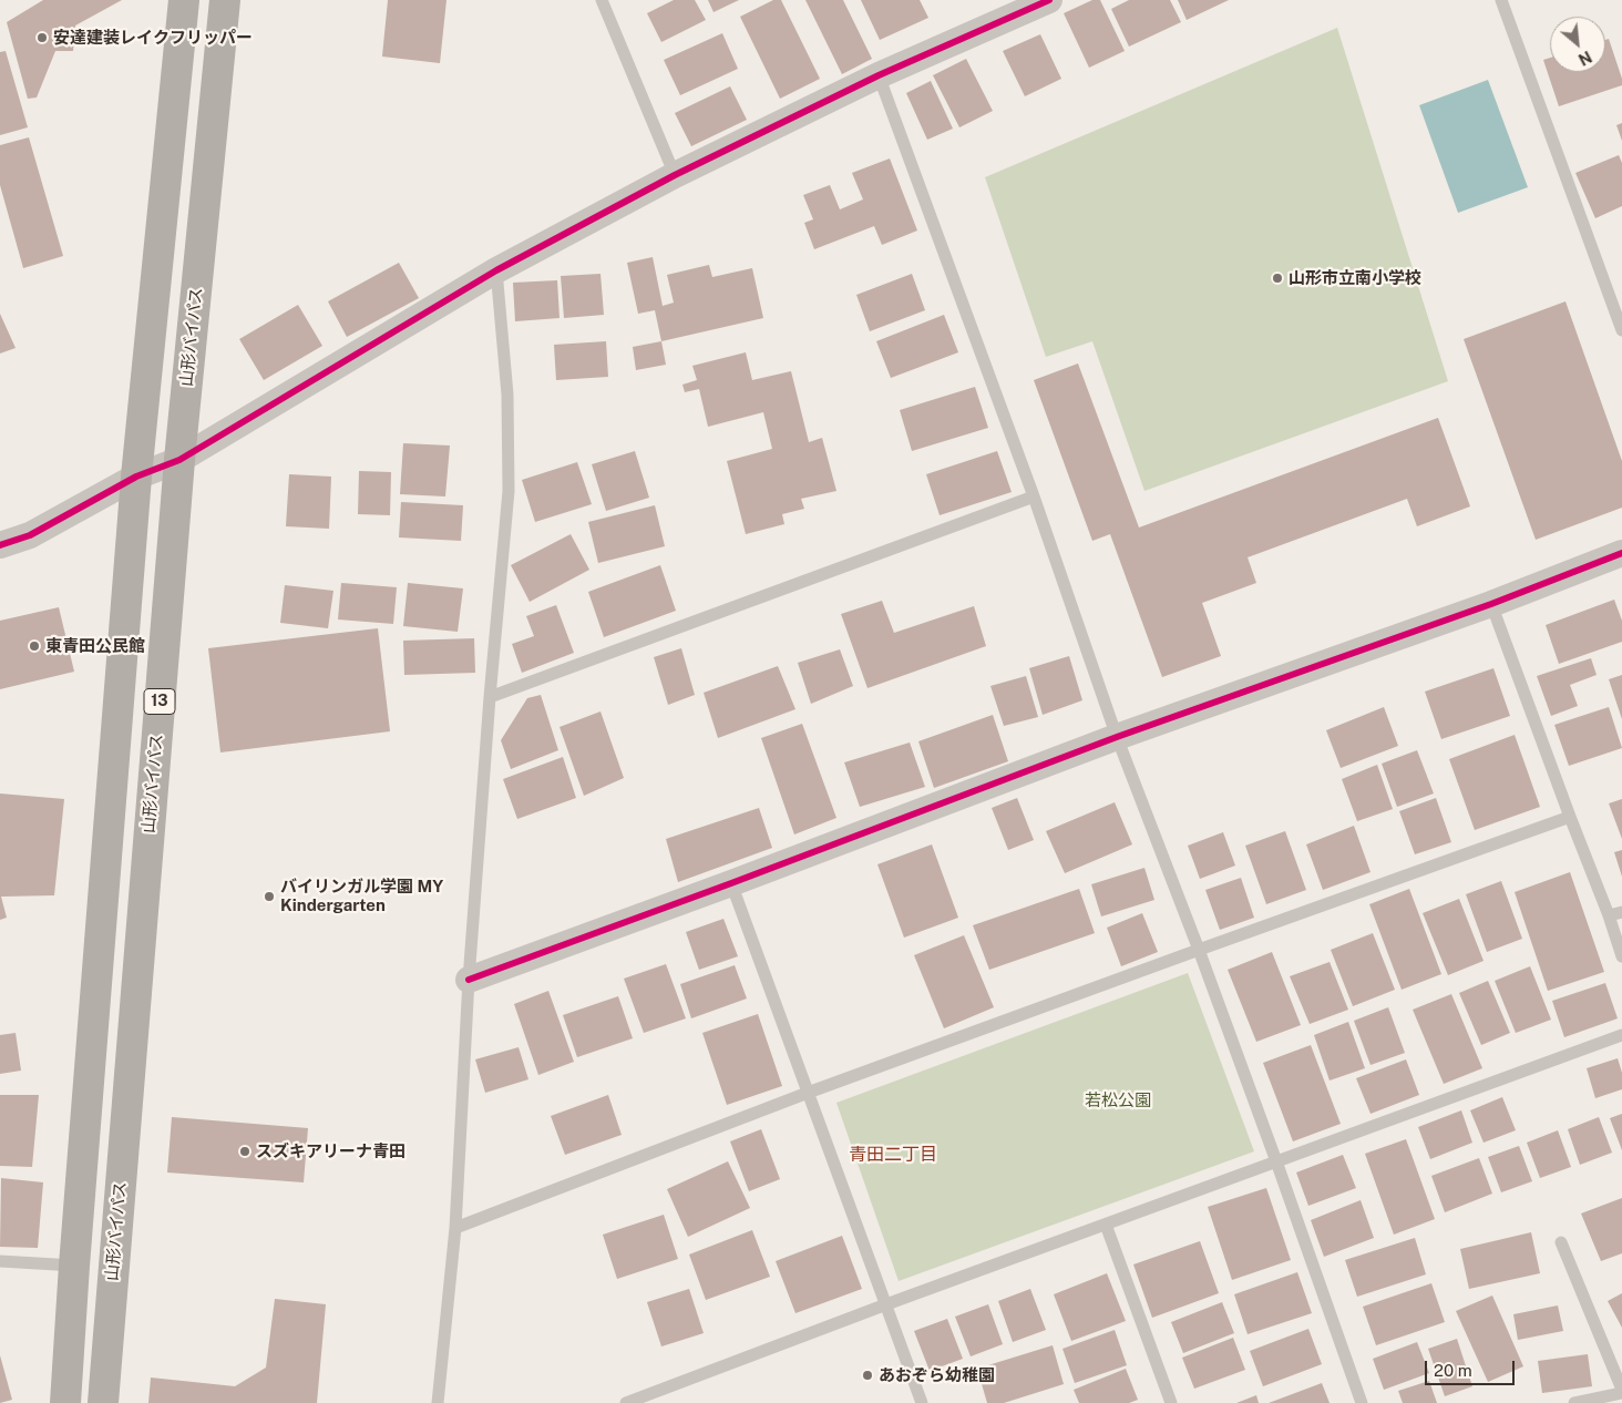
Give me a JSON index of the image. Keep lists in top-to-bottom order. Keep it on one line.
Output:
{"streets":{"highway":["山形バイパス","13"]},"districts":["青田二丁目"],"parks":["若松公園"],"places":["安達建装レイクフリッパー","山形市立南小学校","東青田公民館","バイリンガル学園 MY Kindergarten","スズキアリーナ青田","あおぞら幼稚園"],"scale_bar":"20 m","north":"bottom right"}
